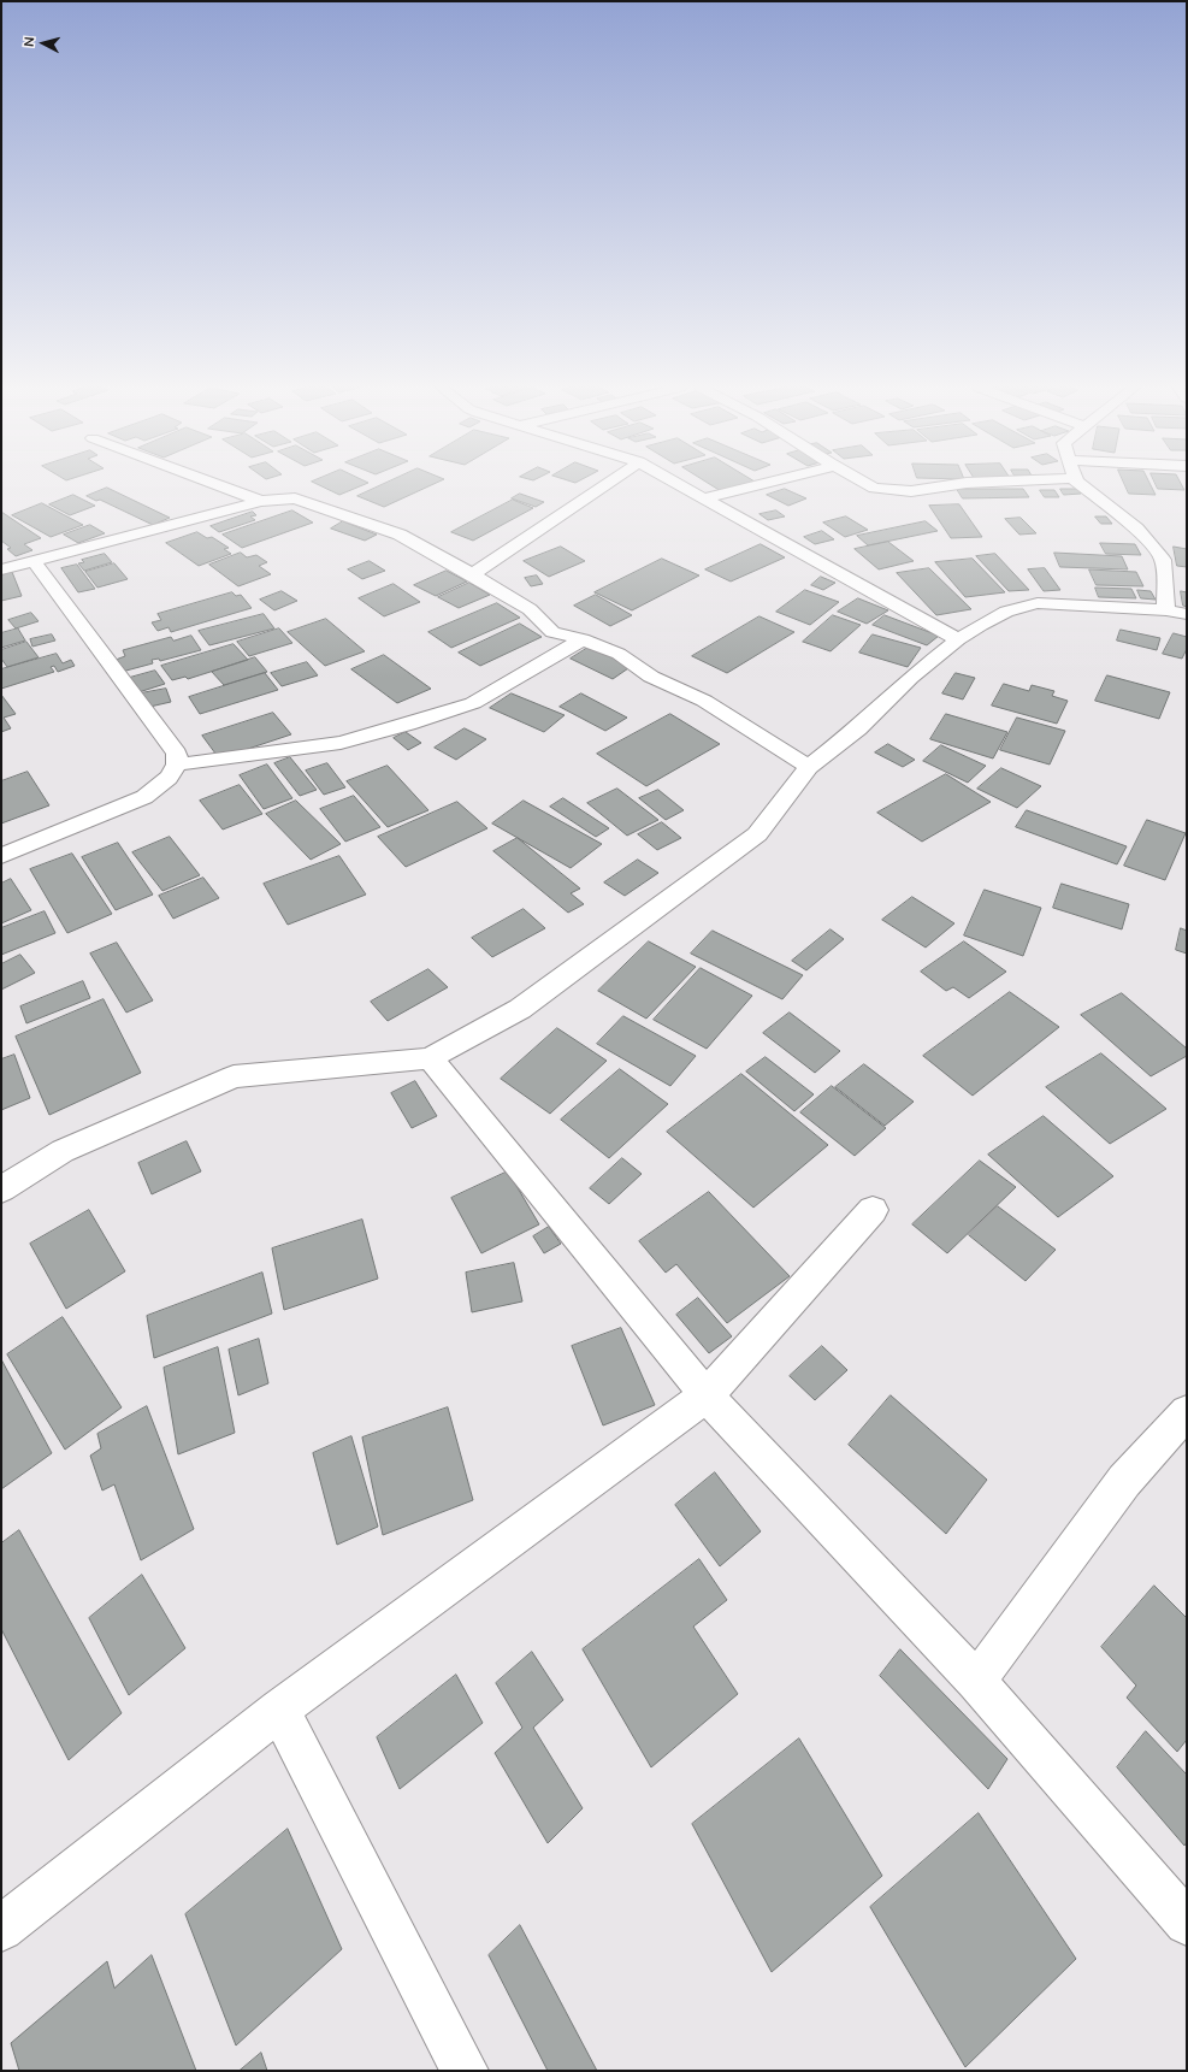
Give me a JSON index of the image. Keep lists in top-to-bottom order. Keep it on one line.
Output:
{"north":"left"}
